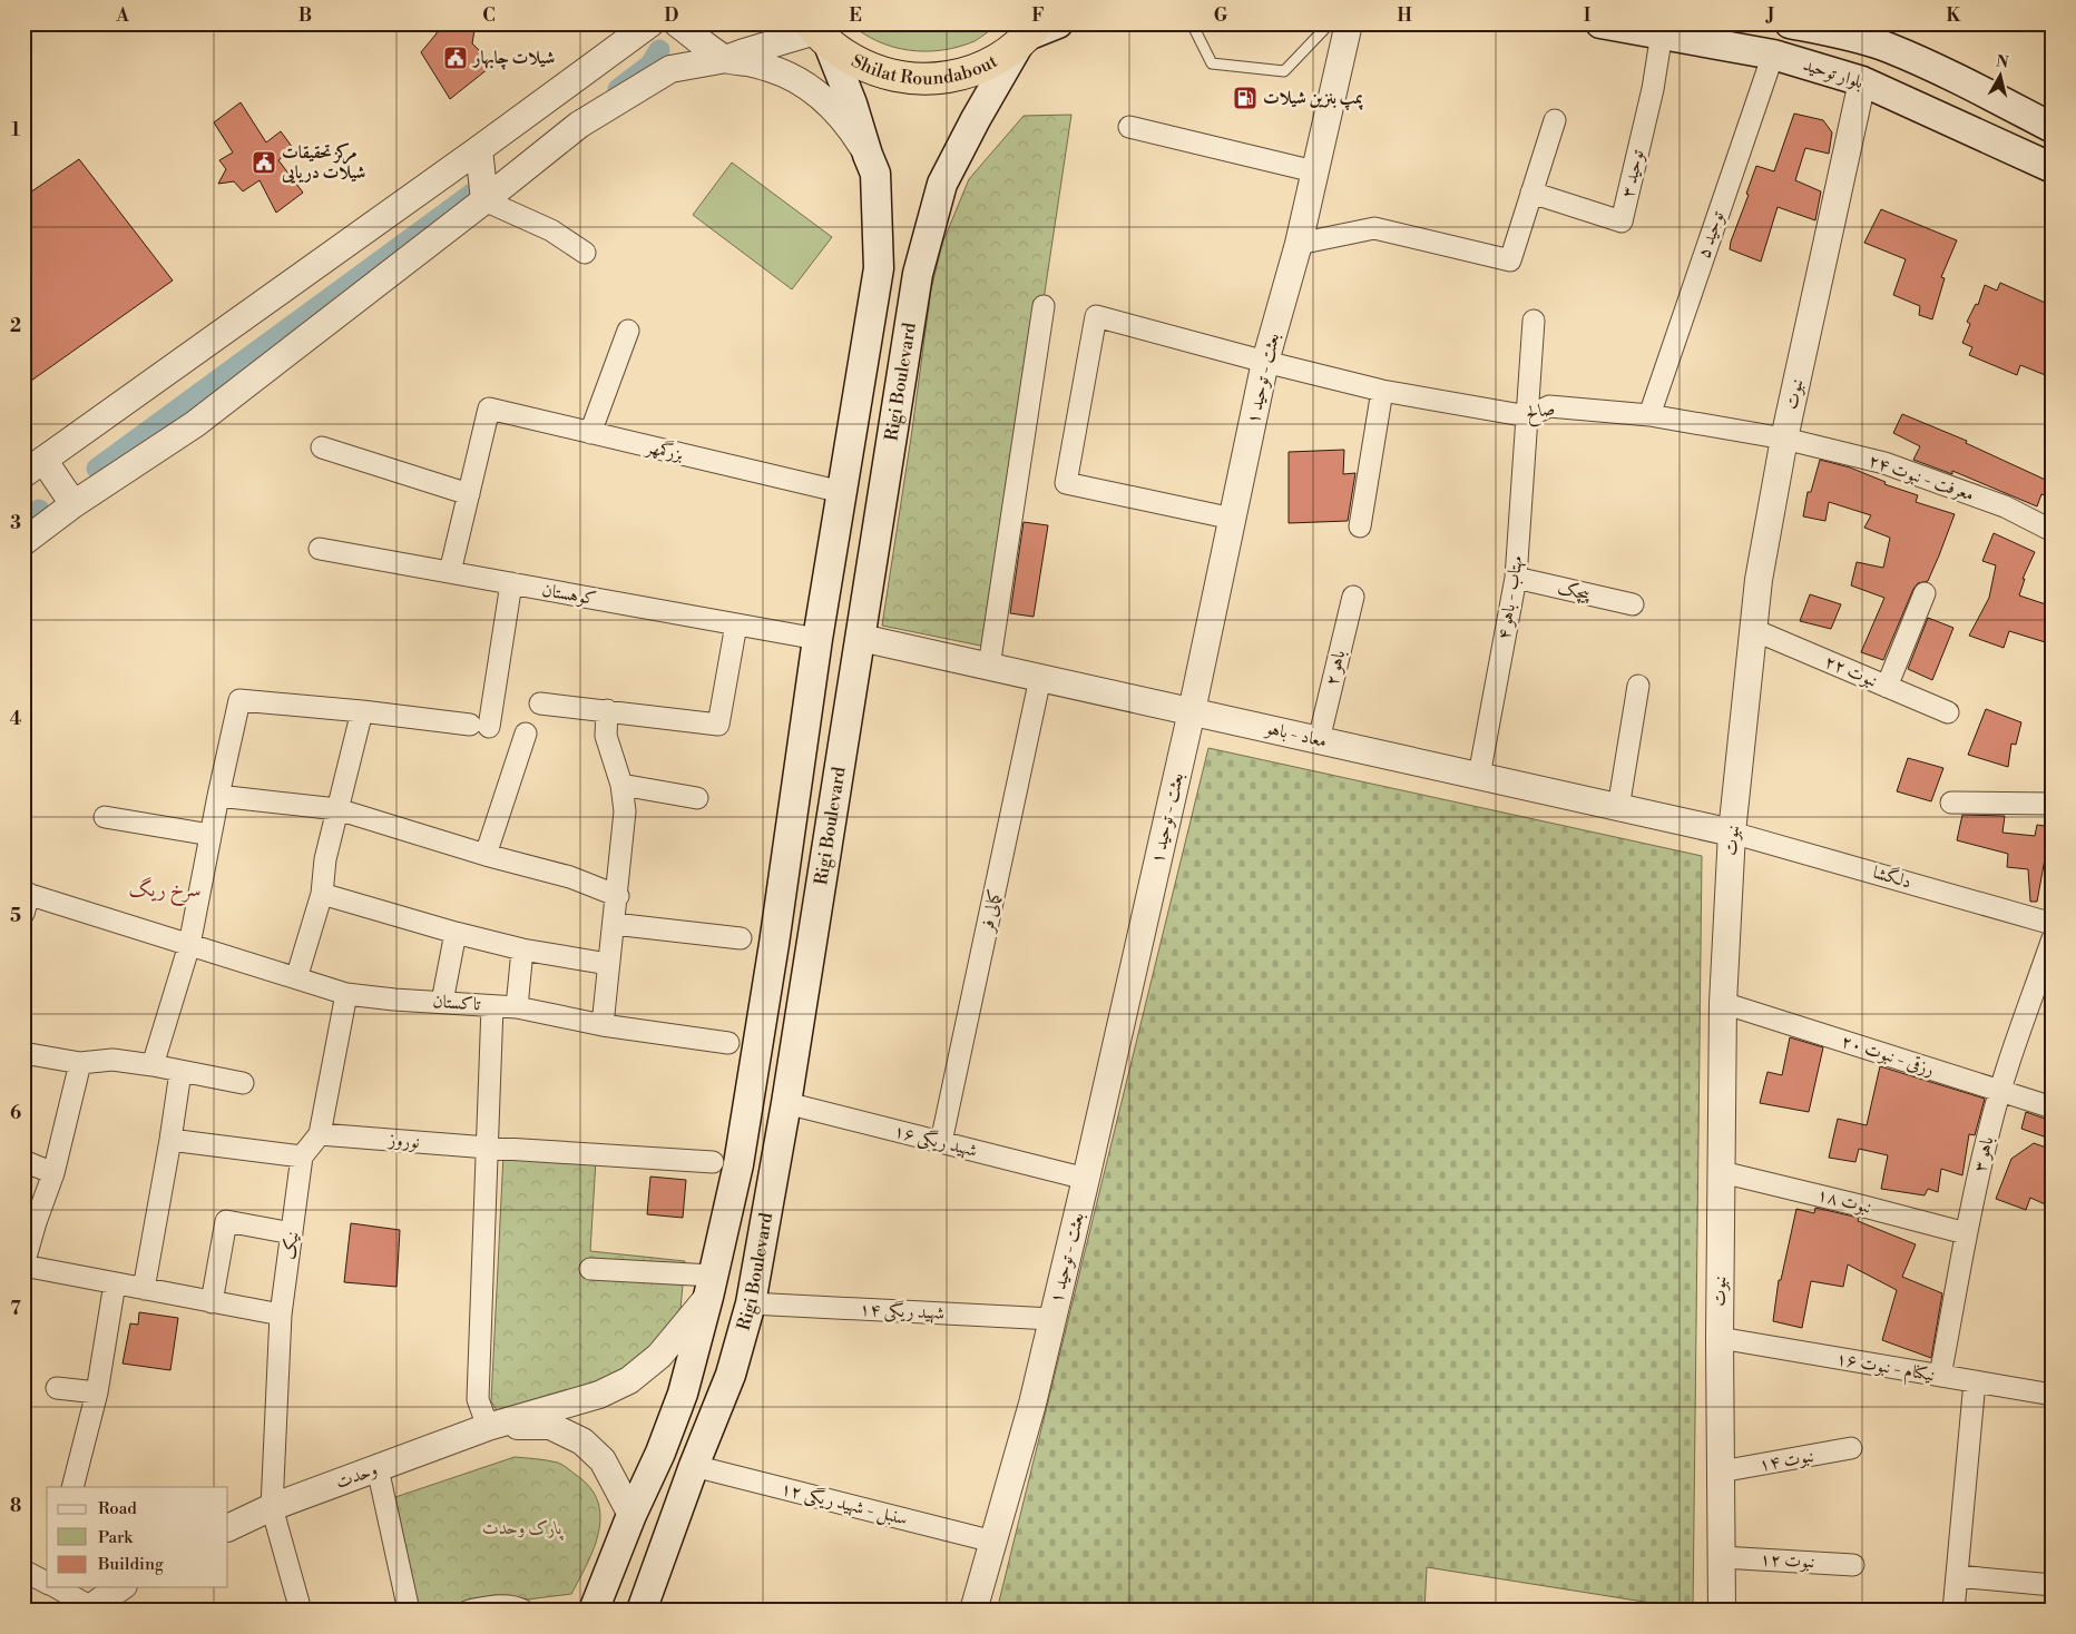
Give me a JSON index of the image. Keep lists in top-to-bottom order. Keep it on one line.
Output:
{"streets":{"highway":["Shilat Roundabout"],"main road":["بلوار توحید","Rigi Boulevard"],"street":["توحید ۳","توحید ۵","بعثت - توحید ۱","نبوت","صالح","بزرگمهر","معرفت - نبوت ۲۴","پیچک","کوهستان","مهتاب - باهو ۴","باهو ۲","نبوت ۲۲","معاد - باهو","دلگشا","کمالی فر","تاکستان","رزقی - نبوت ۲۰","نوروز","شهید ریگی ۱۶","باهو ۳","نبوت ۱۸","نیک","شهید ریگی ۱۴","نیکنام - نبوت ۱۶","نبوت ۱۴","وحدت","سنبل - شهید ریگی ۱۲","نبوت ۱۲"]},"crossings":[["Shilat Roundabout","Rigi Boulevard"],["بلوار توحید","توحید ۳"],["بلوار توحید","توحید ۵"],["بلوار توحید","نبوت"],["توحید ۵","صالح"],["بعثت - توحید ۱","صالح"],["بعثت - توحید ۱","معاد - باهو"],["بعثت - توحید ۱","شهید ریگی ۱۶"],["بعثت - توحید ۱","شهید ریگی ۱۴"],["بعثت - توحید ۱","سنبل - شهید ریگی ۱۲"],["Rigi Boulevard","بزرگمهر"],["Rigi Boulevard","کوهستان"],["Rigi Boulevard","معاد - باهو"],["Rigi Boulevard","شهید ریگی ۱۶"],["Rigi Boulevard","شهید ریگی ۱۴"],["Rigi Boulevard","وحدت"],["Rigi Boulevard","سنبل - شهید ریگی ۱۲"],["نبوت","صالح"],["نبوت","معرفت - نبوت ۲۴"],["نبوت","نبوت ۲۲"],["نبوت","معاد - باهو"],["نبوت","دلگشا"],["نبوت","رزقی - نبوت ۲۰"],["نبوت","نبوت ۱۸"],["نبوت","نیکنام - نبوت ۱۶"],["نبوت","نبوت ۱۴"],["نبوت","نبوت ۱۲"],["صالح","معرفت - نبوت ۲۴"],["صالح","مهتاب - باهو ۴"],["پیچک","مهتاب - باهو ۴"],["مهتاب - باهو ۴","معاد - باهو"],["باهو ۲","معاد - باهو"],["معاد - باهو","دلگشا"],["معاد - باهو","کمالی فر"],["کمالی فر","شهید ریگی ۱۶"],["رزقی - نبوت ۲۰","باهو ۳"],["باهو ۳","نبوت ۱۸"],["باهو ۳","نیکنام - نبوت ۱۶"],["نیک","وحدت"]],"districts":["سرخ ریگ"],"parks":["پارک وحدت"],"places":{"public building":["شیلات چابهار","مرکز تحقیقات شیلات دریایی"],"fuel station":["پمپ بنزین شیلات"]},"legend":["Road","Park","Building"],"north":"top","grid":{"columns":["A","B","C","D","E","F","G","H","I","J","K"],"rows":["1","2","3","4","5","6","7","8"]}}
